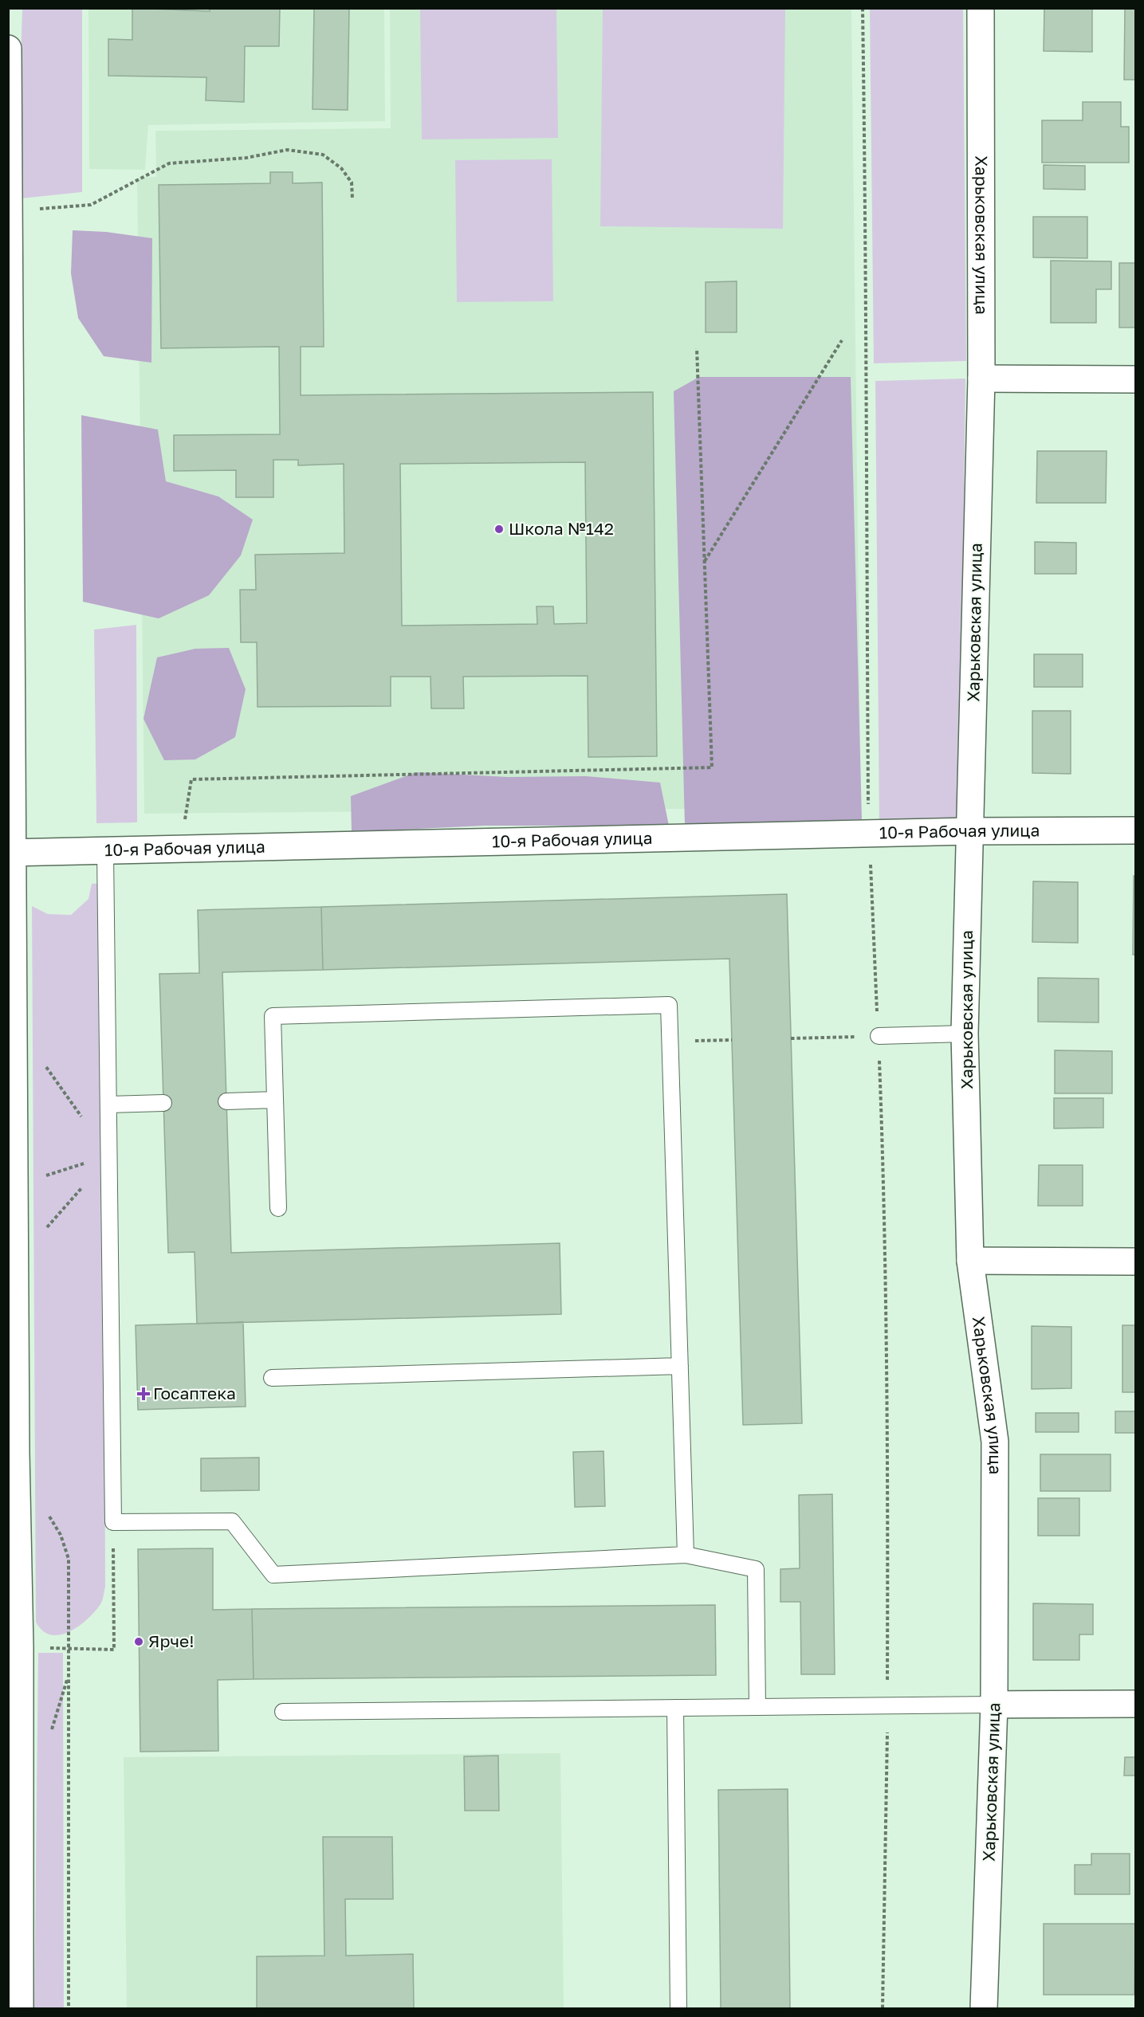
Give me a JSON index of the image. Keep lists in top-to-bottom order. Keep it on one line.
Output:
{"streets":{"street":["Харьковская улица","10-я Рабочая улица"]},"crossings":[["Харьковская улица","10-я Рабочая улица"]],"places":{"other":["Школа №142","Ярче!"],"health":["Госаптека"]}}
